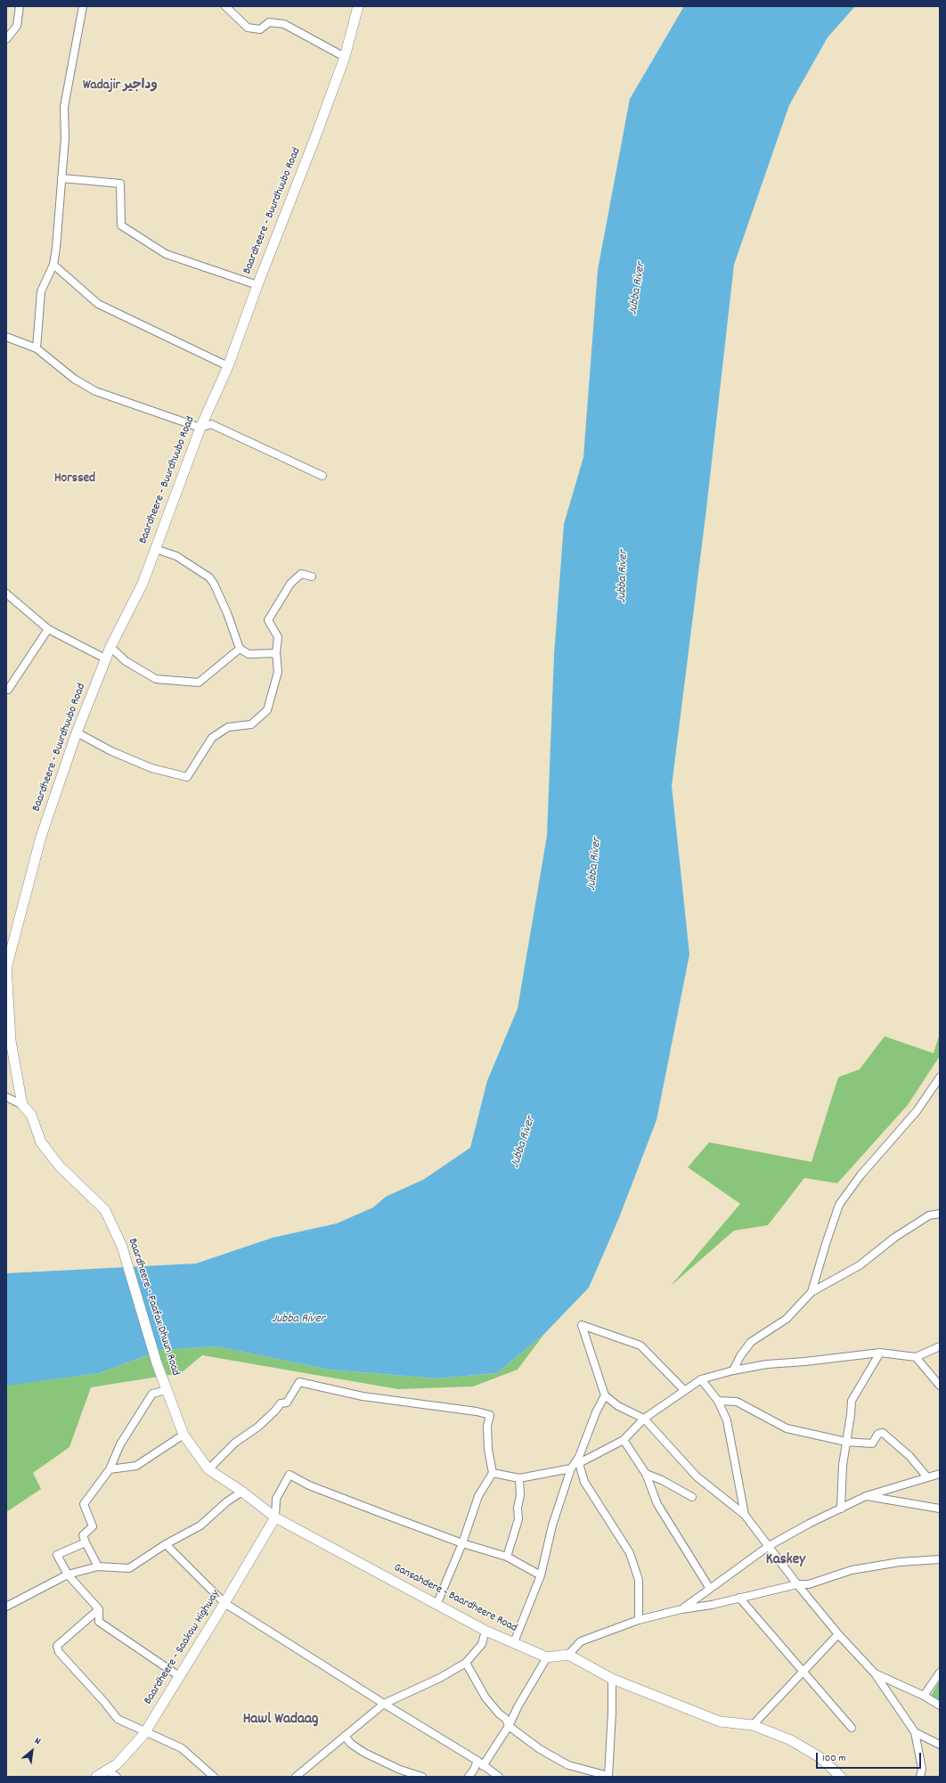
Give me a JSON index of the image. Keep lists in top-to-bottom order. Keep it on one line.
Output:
{"streets":{"main road":["Baardheere - Buurdhuubo Road","Baardheere - Faafax Dhuun Road","Gansahdere - Baardheere Road","Baardheere - Saakow Highway"]},"crossings":[["Baardheere - Buurdhuubo Road","Baardheere - Faafax Dhuun Road"],["Baardheere - Faafax Dhuun Road","Gansahdere - Baardheere Road"],["Baardheere - Faafax Dhuun Road","Baardheere - Saakow Highway"],["Gansahdere - Baardheere Road","Baardheere - Saakow Highway"]],"districts":["Wadajir وداجير","Horssed","Kaskey","Hawl Wadaag"],"water":["Jubba River"],"scale_bar":"100 m","north":"top right"}
